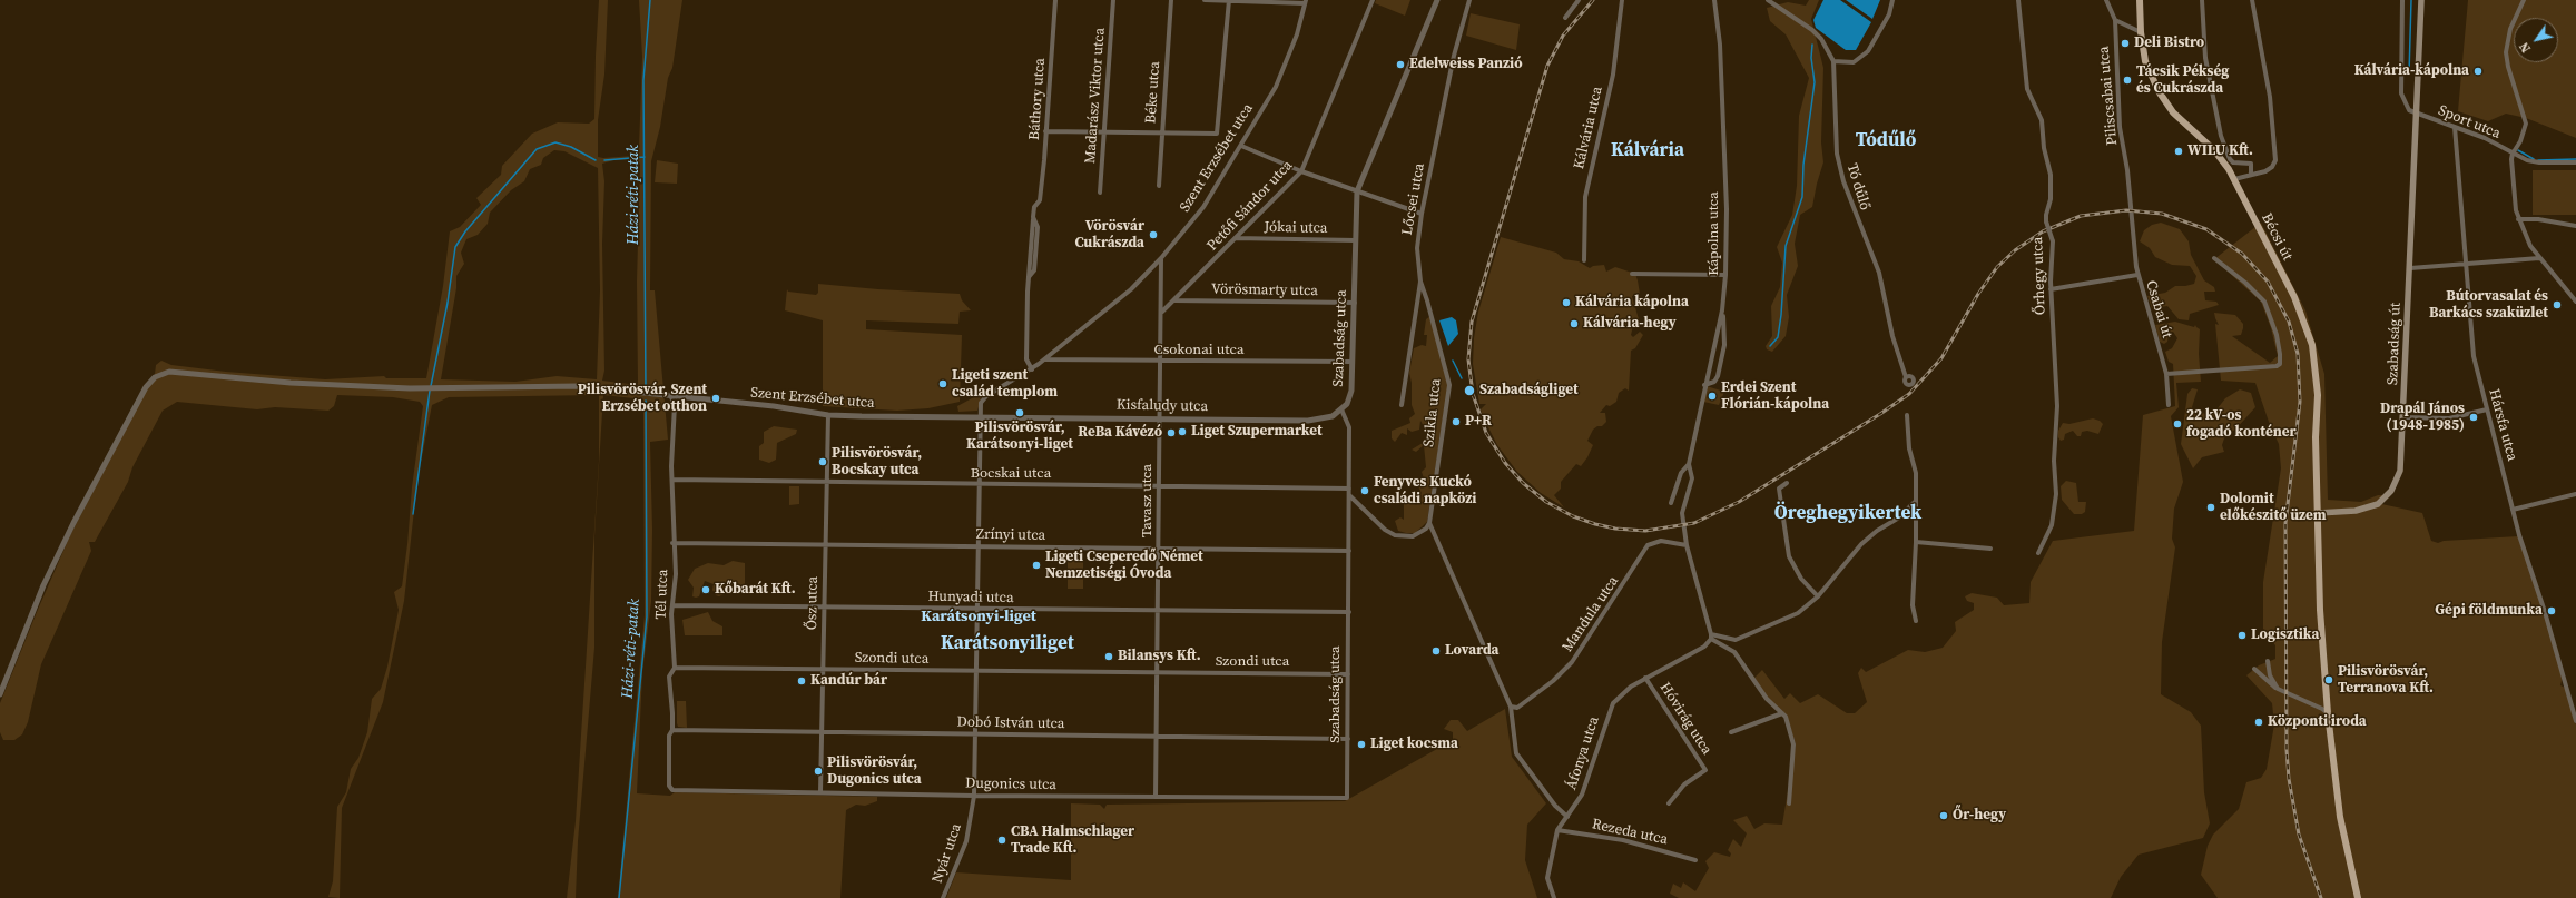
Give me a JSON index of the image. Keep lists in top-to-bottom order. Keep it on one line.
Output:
{"streets":{"main road":["Bécsi út","Szabadság út"],"street":["Béke utca","Madarász Viktor utca","Piliscsabai utca","Báthory utca","Sport utca","Kálvária utca","Szent Erzsébet utca","Tó dűlő","Lőcsei utca","Petőfi Sándor utca","Jókai utca","Kápolna utca","Őrhegy utca","Vörösmarty utca","Csabai út","Szabadság utca","Csokonai utca","Kisfaludy utca","Szikla utca","Hársfa utca","Bocskai utca","Tavasz utca","Zrínyi utca","Tél utca","Hunyadi utca","Ősz utca","Mandula utca","Szondi utca","Hóvirág utca","Dobó István utca","Áfonya utca","Dugonics utca","Rezeda utca","Nyár utca"]},"crossings":[["Piliscsabai utca","Csabai út"],["Sport utca","Szabadság út"],["Sport utca","Hársfa utca"],["Szent Erzsébet utca","Csokonai utca"],["Szent Erzsébet utca","Kisfaludy utca"],["Szent Erzsébet utca","Tavasz utca"],["Szent Erzsébet utca","Tél utca"],["Szent Erzsébet utca","Ősz utca"],["Szent Erzsébet utca","Nyár utca"],["Lőcsei utca","Szikla utca"],["Petőfi Sándor utca","Jókai utca"],["Petőfi Sándor utca","Vörösmarty utca"],["Petőfi Sándor utca","Tavasz utca"],["Jókai utca","Szabadság utca"],["Kápolna utca","Mandula utca"],["Bécsi út","Szabadság út"],["Vörösmarty utca","Szabadság utca"],["Szabadság utca","Csokonai utca"],["Szabadság utca","Kisfaludy utca"],["Szabadság utca","Bocskai utca"],["Szabadság utca","Zrínyi utca"],["Szabadság utca","Hunyadi utca"],["Szabadság utca","Szondi utca"],["Szabadság utca","Dobó István utca"],["Szabadság utca","Dugonics utca"],["Csokonai utca","Tavasz utca"],["Kisfaludy utca","Tavasz utca"],["Kisfaludy utca","Nyár utca"],["Bocskai utca","Tavasz utca"],["Bocskai utca","Tél utca"],["Bocskai utca","Ősz utca"],["Bocskai utca","Nyár utca"],["Tavasz utca","Zrínyi utca"],["Tavasz utca","Hunyadi utca"],["Tavasz utca","Szondi utca"],["Tavasz utca","Dobó István utca"],["Tavasz utca","Dugonics utca"],["Zrínyi utca","Tél utca"],["Zrínyi utca","Ősz utca"],["Zrínyi utca","Nyár utca"],["Tél utca","Hunyadi utca"],["Tél utca","Szondi utca"],["Tél utca","Dobó István utca"],["Tél utca","Dugonics utca"],["Hunyadi utca","Ősz utca"],["Hunyadi utca","Nyár utca"],["Ősz utca","Szondi utca"],["Ősz utca","Dobó István utca"],["Ősz utca","Dugonics utca"],["Szondi utca","Nyár utca"],["Hóvirág utca","Áfonya utca"],["Dobó István utca","Nyár utca"],["Áfonya utca","Rezeda utca"],["Dugonics utca","Nyár utca"]],"districts":["Tódűlő","Kálvária","Öreghegyikertek","Karátsonyi-liget","Karátsonyiliget"],"water":["Házi-réti-patak"],"places":["Deli Bistro","Edelweiss Panzió","Kálvária-kápolna","Tácsik Pékség és Cukrászda","WILU Kft.","Vörösvár Cukrászda","Kálvária kápolna","Bútorvasalat és Barkács szaküzlet","Kálvária-hegy","Ligeti szent család templom","Szabadságliget","Erdei Szent Flórián-kápolna","Pilisvörösvár, Szent Erzsébet otthon","Pilisvörösvár, Karátsonyi-liget","Drapál János (1948-1985)","P+R","22 kV-os fogadó konténer","Liget Szupermarket","ReBa Kávézó","Pilisvörösvár, Bocskay utca","Fenyves Kuckó családi napközi","Dolomit előkészitő üzem","Ligeti Cseperedő Német Nemzetiségi Óvoda","Kőbarát Kft.","Gépi földmunka","Logisztika","Lovarda","Bilansys Kft.","Pilisvörösvár, Terranova Kft.","Kandúr bár","Központi iroda","Liget kocsma","Pilisvörösvár, Dugonics utca","Őr-hegy","CBA Halmschlager Trade Kft."],"north":"bottom left"}
